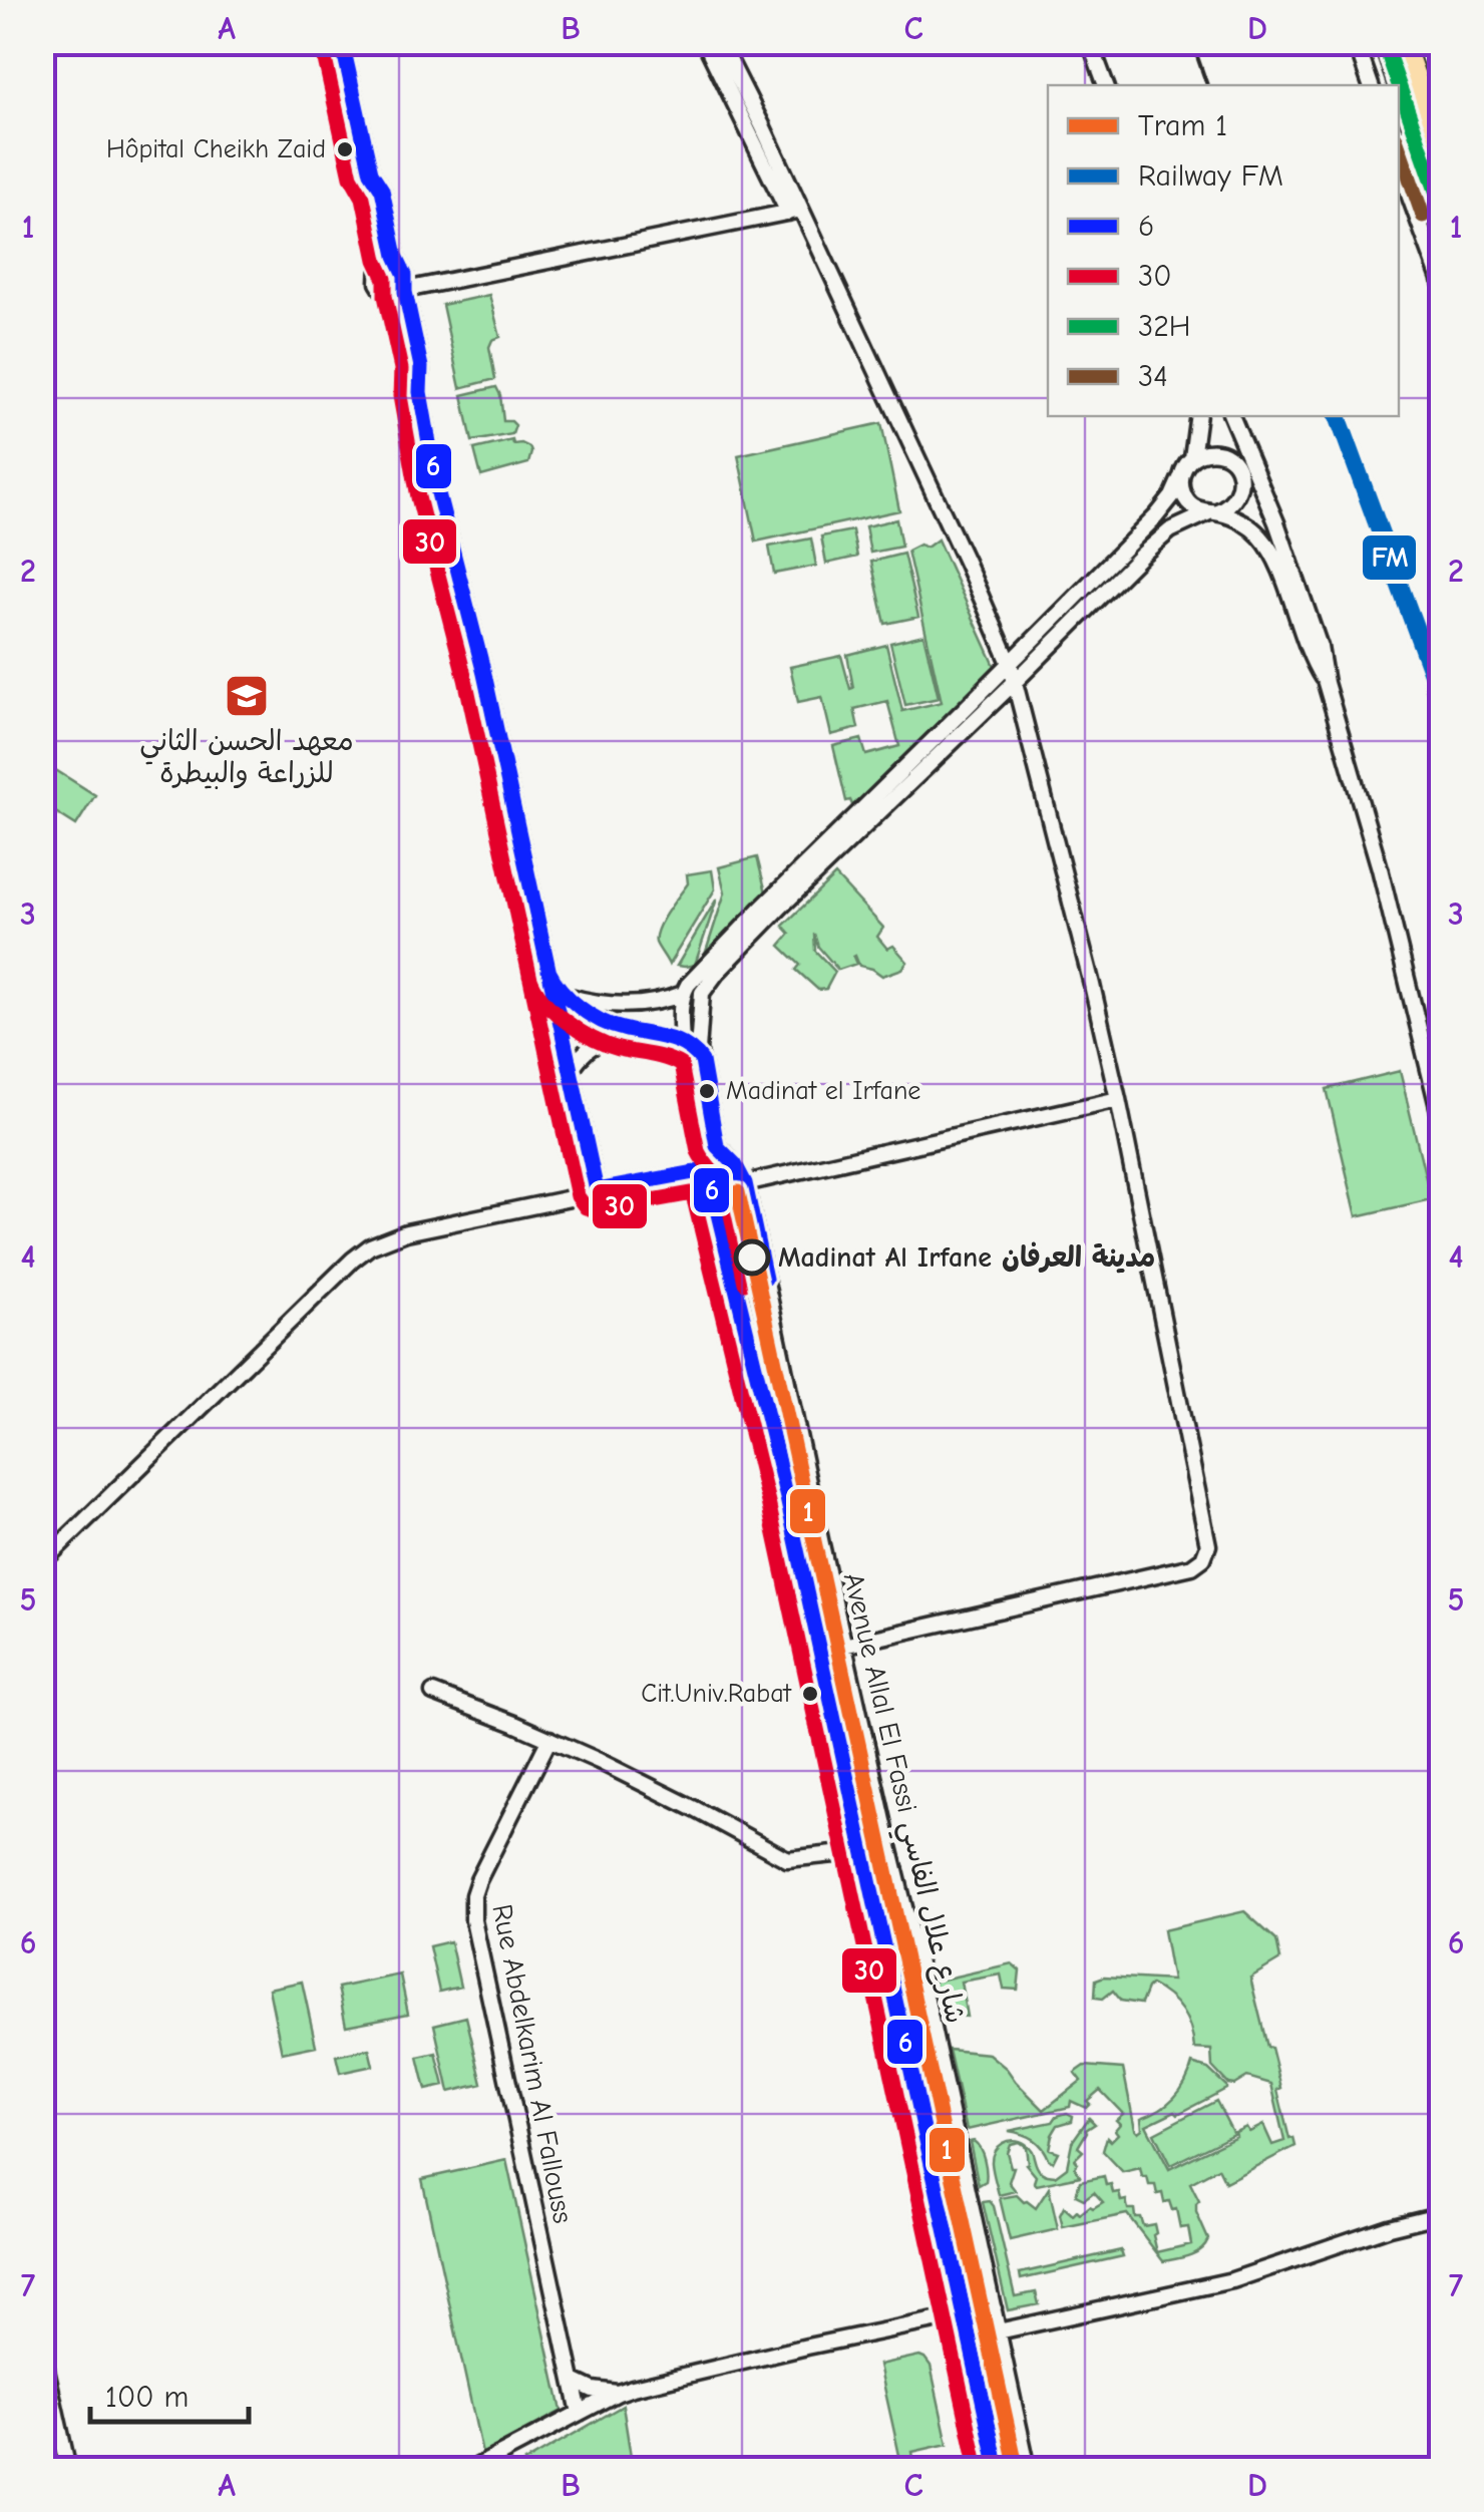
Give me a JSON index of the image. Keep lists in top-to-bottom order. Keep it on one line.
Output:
{"streets":{"street":["Avenue Allal El Fassi شارع علال الفاسي","Rue Abdelkarim Al Fallouss"]},"places":{"other":["Hôpital Cheikh Zaid","Madinat el Irfane","Madinat Al Irfane مدينة العرفان","Cit.Univ.Rabat"],"school or university":["معهد الحسن الثاني للزراعة والبيطرة"]},"lines":["transit line 6","transit line 32H","transit line 30","transit line 34","rail line FM","tram line 1"],"legend":["Tram 1","Railway FM","6","30","32H","34"],"scale_bar":"100 m","grid":{"columns":["A","B","C","D"],"rows":["1","2","3","4","5","6","7"]}}
